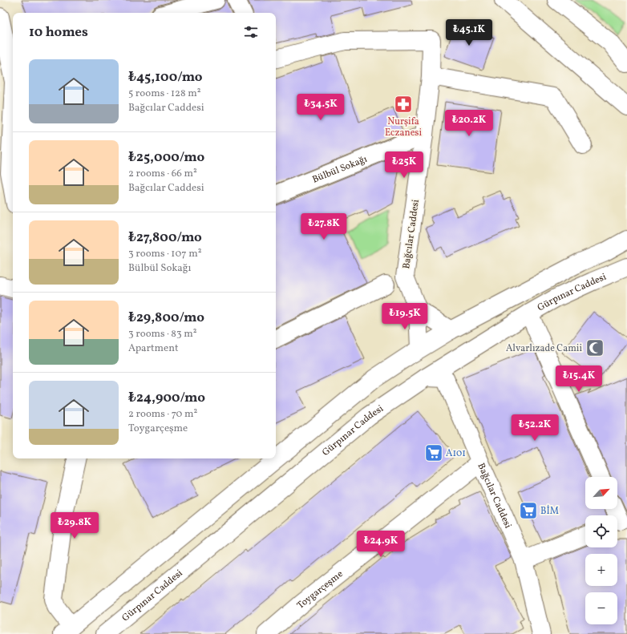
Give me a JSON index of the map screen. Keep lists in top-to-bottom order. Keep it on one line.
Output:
{"streets":{"main road":["Bülbül Sokağı","Bağcılar Caddesi","Gürpınar Caddesi","Toygarçeşme"]},"crossings":[["Bülbül Sokağı","Bağcılar Caddesi"],["Bağcılar Caddesi","Gürpınar Caddesi"],["Bağcılar Caddesi","Toygarçeşme"]],"places":{"pharmacy":["Nurşifa Eczanesi"],"mosque":["Alvarlızade Camii"],"supermarket":["A101","BİM"]},"north":"top right","page":{"heading":"10 homes","price":["₺45.1K","₺34.5K","₺20.2K","₺25K","₺27.8K","₺19.5K","₺15.4K","₺52.2K","₺29.8K","₺24.9K"],"list":[{"name":"₺45,100/mo","note":"5 rooms · 128 m² · Bağcılar Caddesi"},{"name":"₺25,000/mo","note":"2 rooms · 66 m² · Bağcılar Caddesi"},{"name":"₺27,800/mo","note":"3 rooms · 107 m² · Bülbül Sokağı"},{"name":"₺29,800/mo","note":"3 rooms · 83 m² · Apartment"},{"name":"₺24,900/mo","note":"2 rooms · 70 m² · Toygarçeşme"}],"map_buttons":["+","−"]}}
